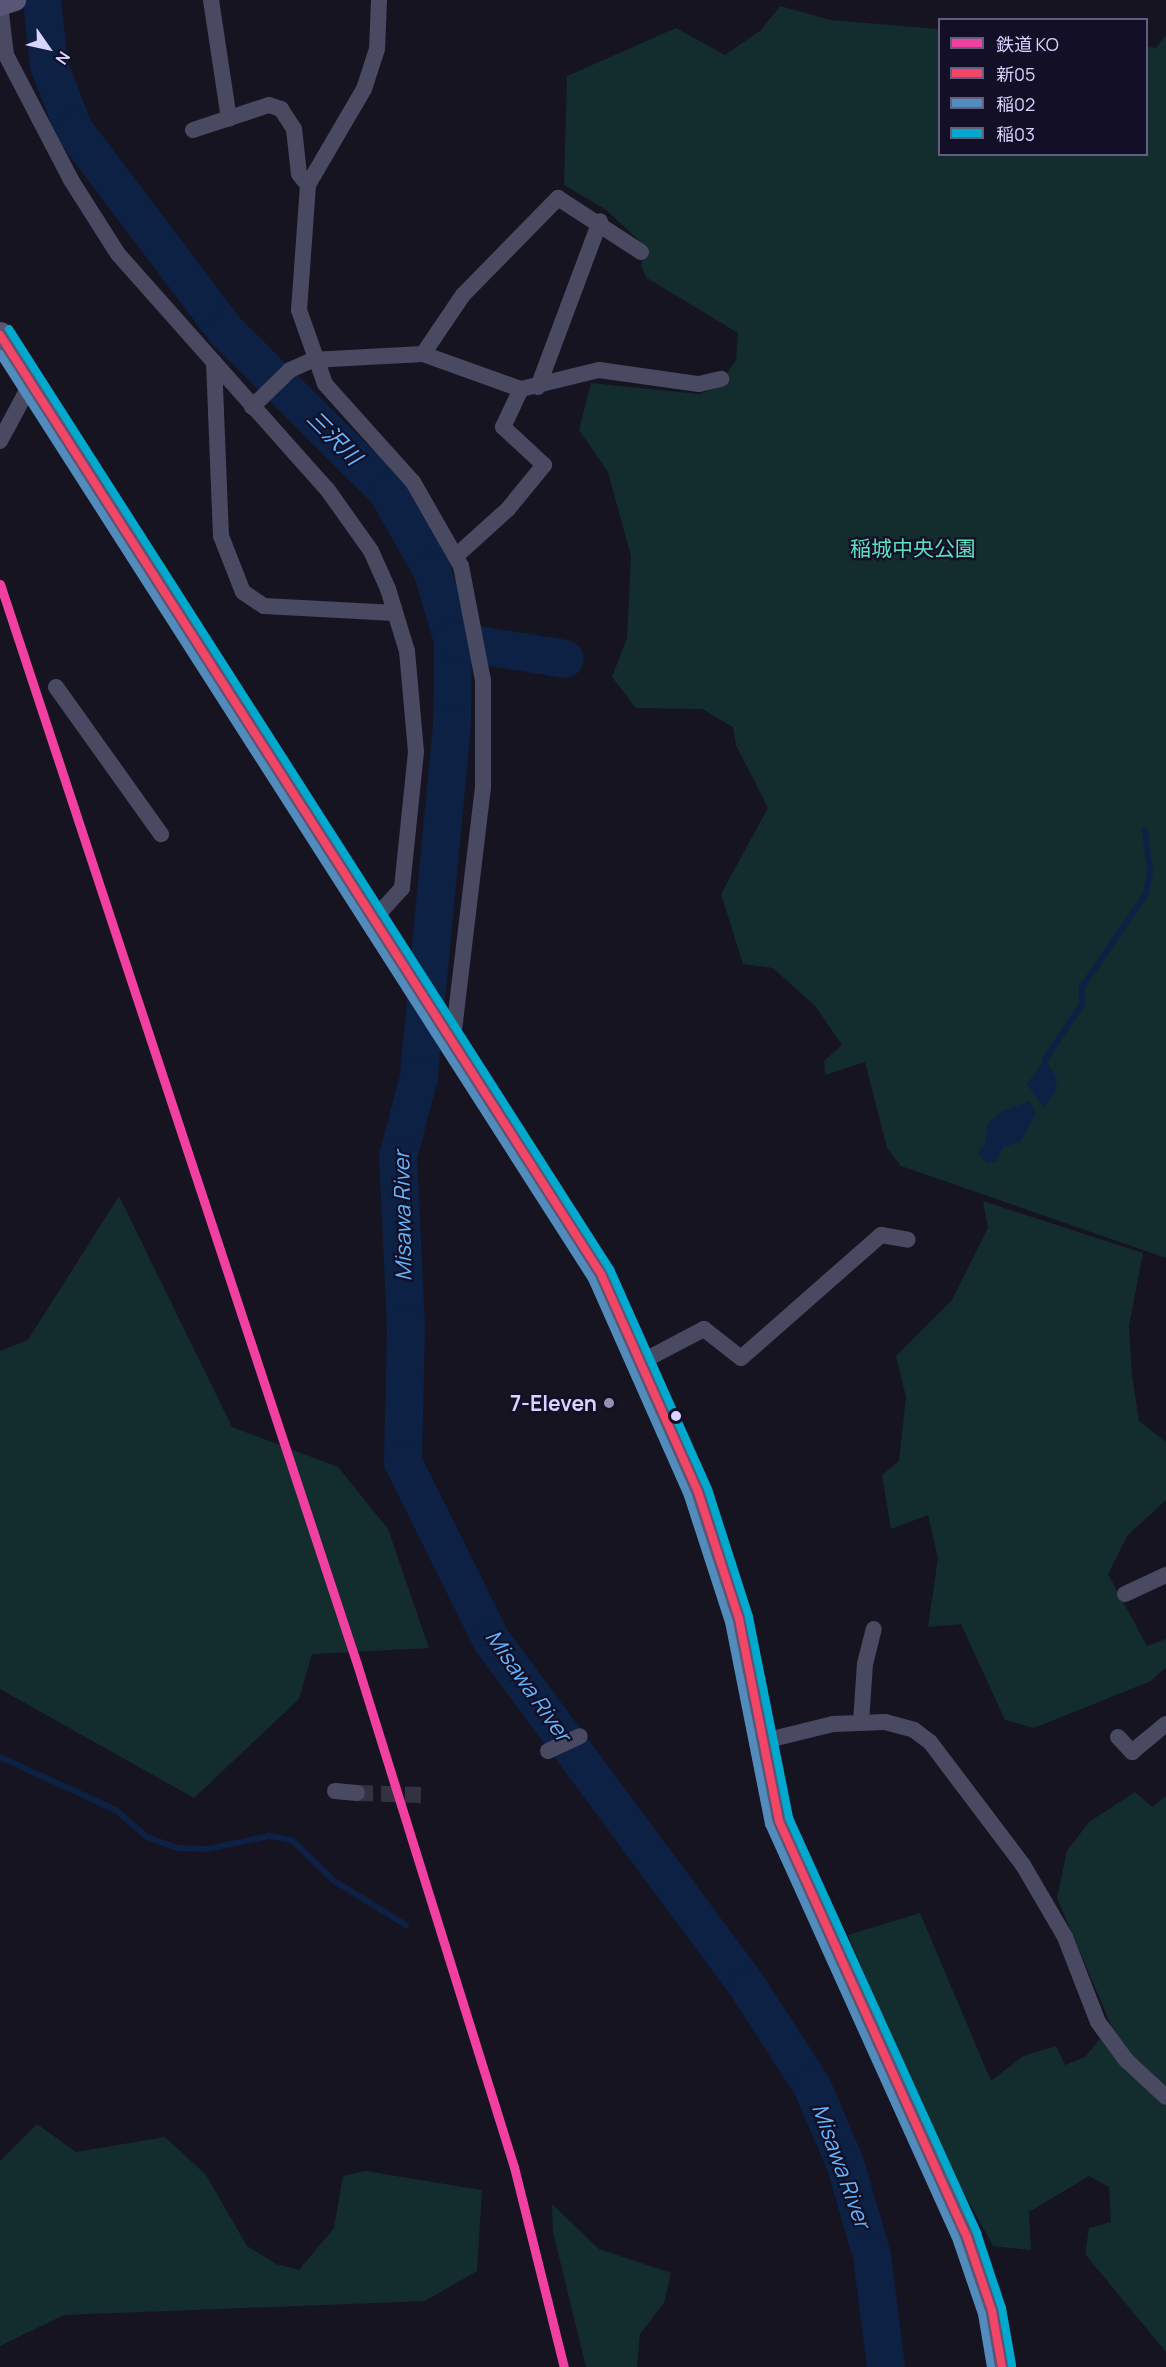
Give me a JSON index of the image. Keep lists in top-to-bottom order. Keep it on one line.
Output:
{"water":["三沢川","Misawa River"],"parks":["稲城中央公園"],"places":["7-Eleven"],"lines":["transit line 稲03","transit line 新05","transit line 稲02","rail line KO"],"legend":["鉄道 KO","新05","稲02","稲03"],"north":"bottom right"}
